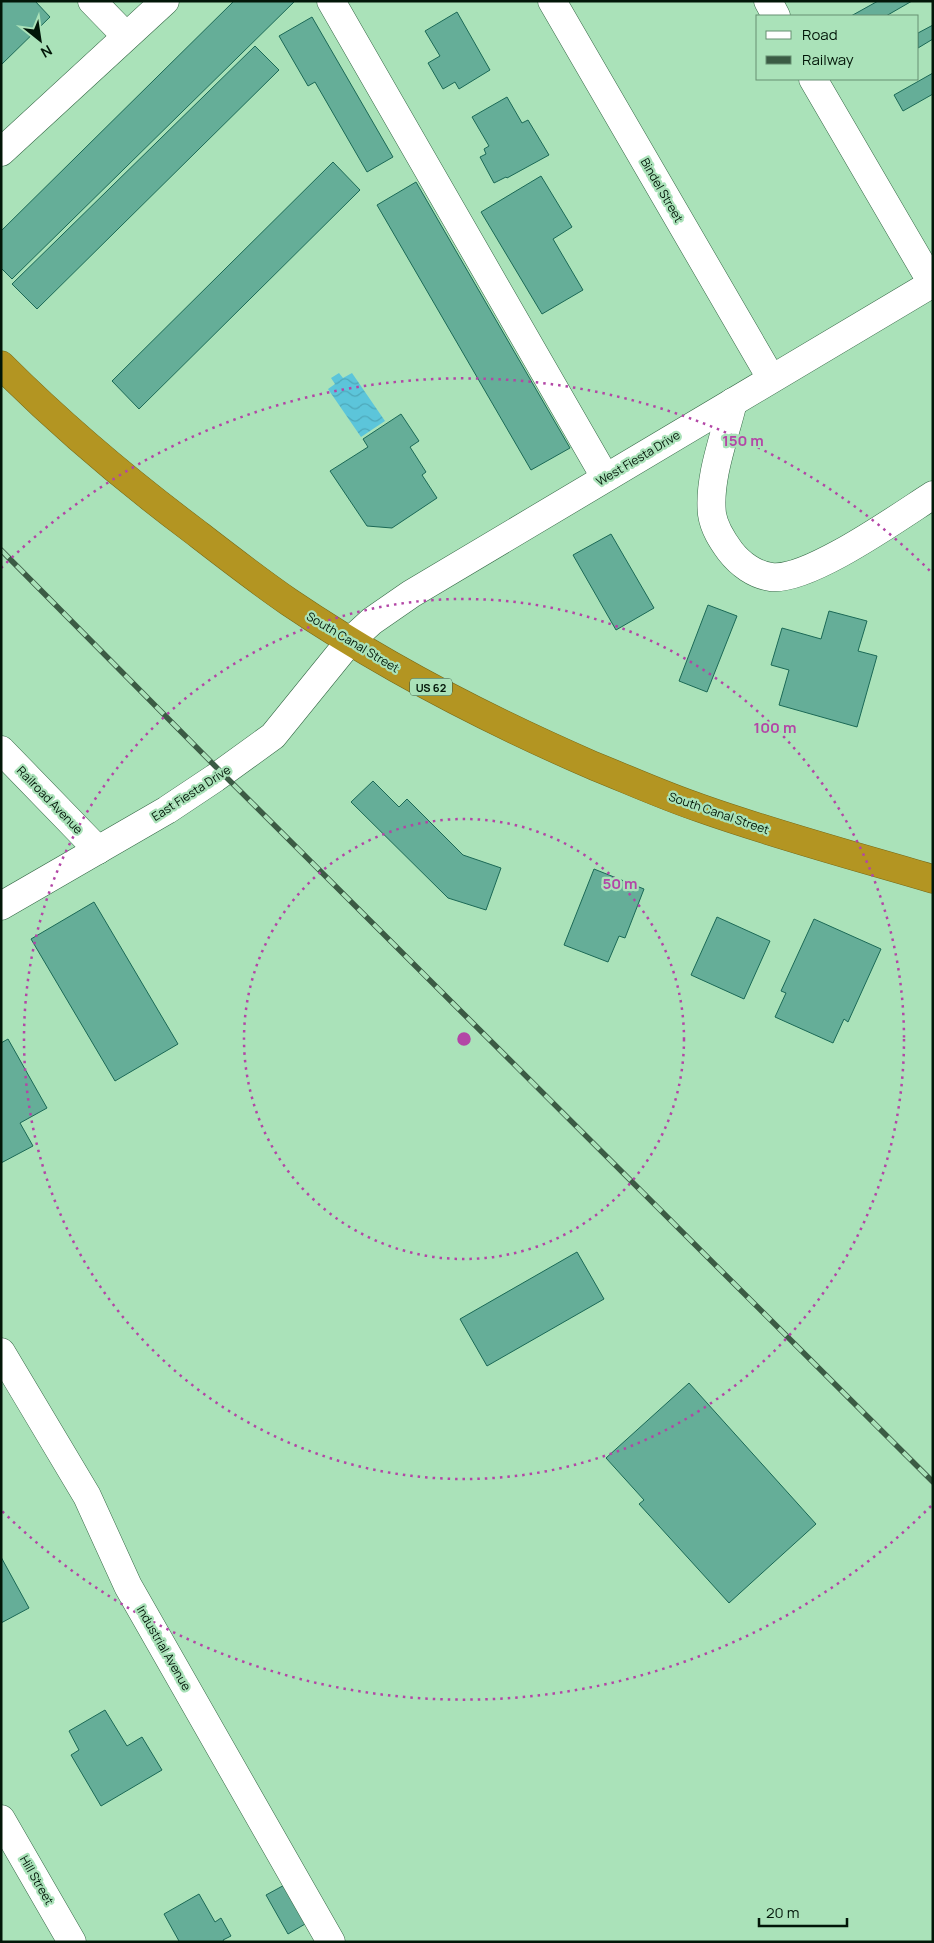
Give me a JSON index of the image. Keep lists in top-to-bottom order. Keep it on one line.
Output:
{"streets":{"highway":["South Canal Street","US 62"],"street":["Bindel Street","West Fiesta Drive","East Fiesta Drive","Railroad Avenue","Industrial Avenue","Hill Street"]},"crossings":[["Bindel Street","West Fiesta Drive"],["West Fiesta Drive","South Canal Street"],["West Fiesta Drive","East Fiesta Drive"],["South Canal Street","East Fiesta Drive"],["East Fiesta Drive","Railroad Avenue"]],"legend":["Road","Railway"],"scale_bar":"20 m","north":"bottom right","rings":["150 m","100 m","50 m"]}
